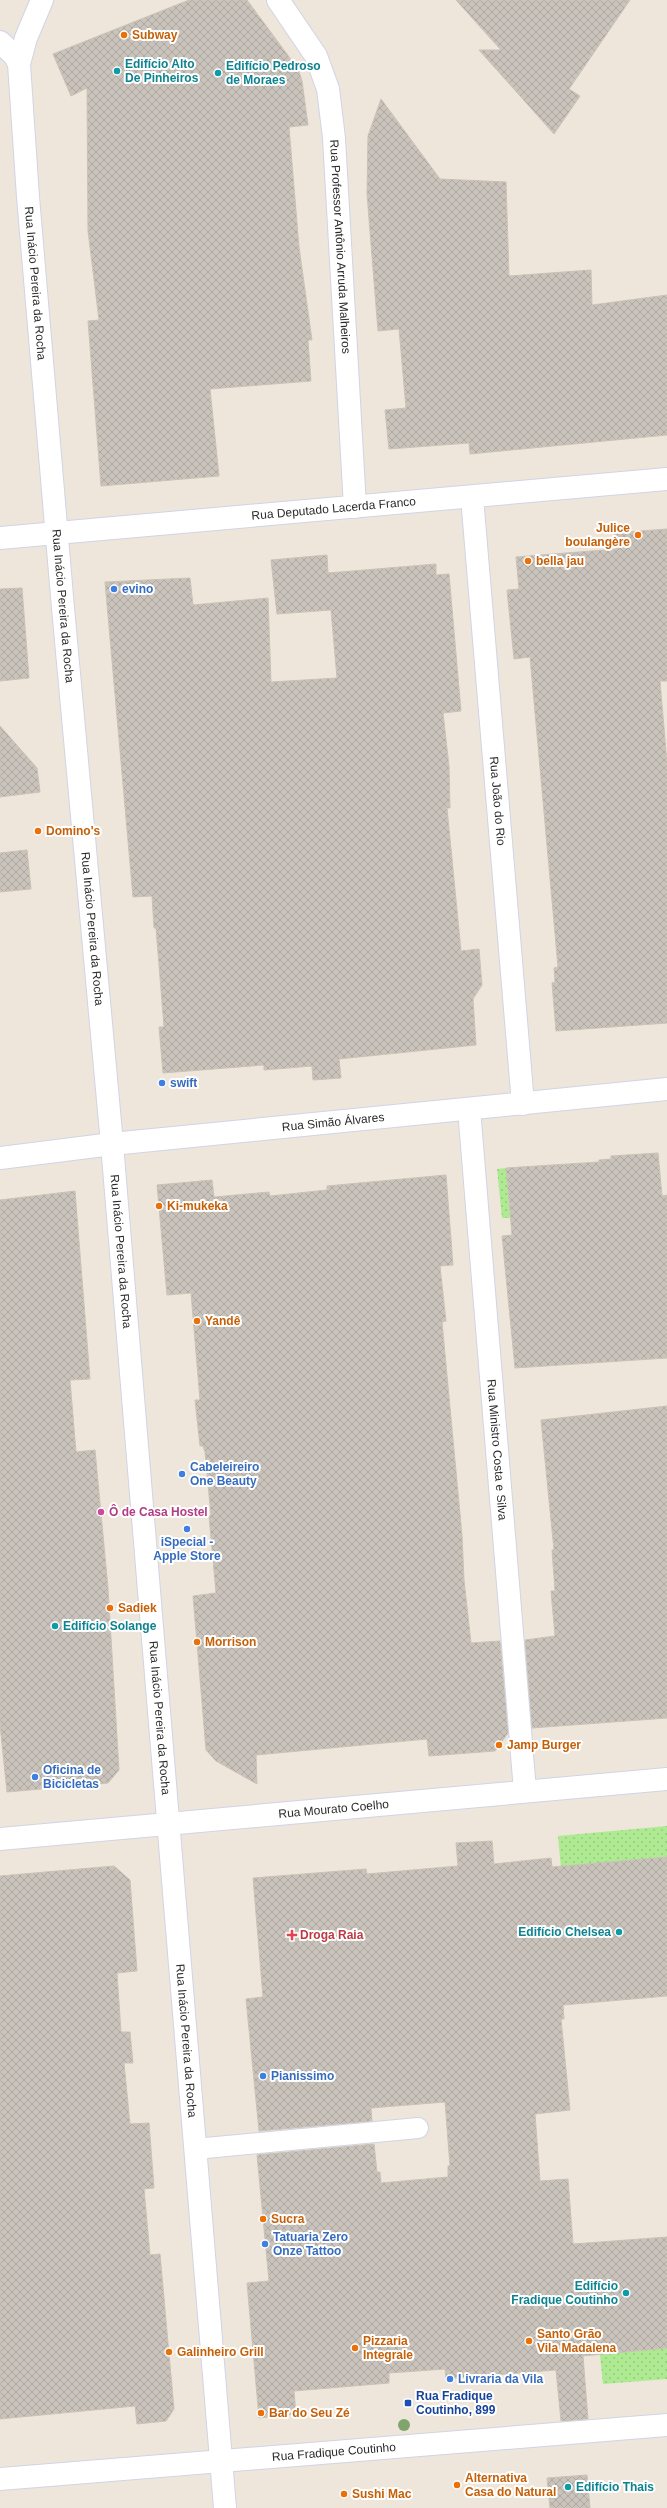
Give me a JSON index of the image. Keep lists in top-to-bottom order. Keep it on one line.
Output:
{"streets":{"street":["Rua Professor Antônio Arruda Malheiros","Rua Inácio Pereira da Rocha","Rua Deputado Lacerda Franco","Rua João do Rio","Rua Simão Álvares","Rua Ministro Costa e Silva","Rua Mourato Coelho","Rua Fradique Coutinho"]},"crossings":[["Rua Professor Antônio Arruda Malheiros","Rua Deputado Lacerda Franco"],["Rua Inácio Pereira da Rocha","Rua Deputado Lacerda Franco"],["Rua Inácio Pereira da Rocha","Rua Simão Álvares"],["Rua Inácio Pereira da Rocha","Rua Mourato Coelho"],["Rua Inácio Pereira da Rocha","Rua Fradique Coutinho"],["Rua Deputado Lacerda Franco","Rua João do Rio"],["Rua João do Rio","Rua Simão Álvares"],["Rua Simão Álvares","Rua Ministro Costa e Silva"],["Rua Ministro Costa e Silva","Rua Mourato Coelho"]],"places":{"other":["Subway","Edifício Alto De Pinheiros","Edifício Pedroso de Moraes","Julice boulangère","bella jau","evino","Domino's","swift","Ki-mukeka","Yandê","Cabeleireiro One Beauty","Ô de Casa Hostel","iSpecial - Apple Store","Sadiek","Edifício Solange","Morrison","Jamp Burger","Oficina de Bicicletas","Edifício Chelsea","Pianissimo","Sucra","Tatuaria Zero Onze Tattoo","Edifício Fradique Coutinho","Santo Grão Vila Madalena","Pizzaria Integrale","Galinheiro Grill","Livraria da Vila","Bar do Seu Zé","Alternativa Casa do Natural","Edifício Thais","Sushi Mac"],"health":["Droga Raia"],"transit":["Rua Fradique Coutinho, 899"]}}
